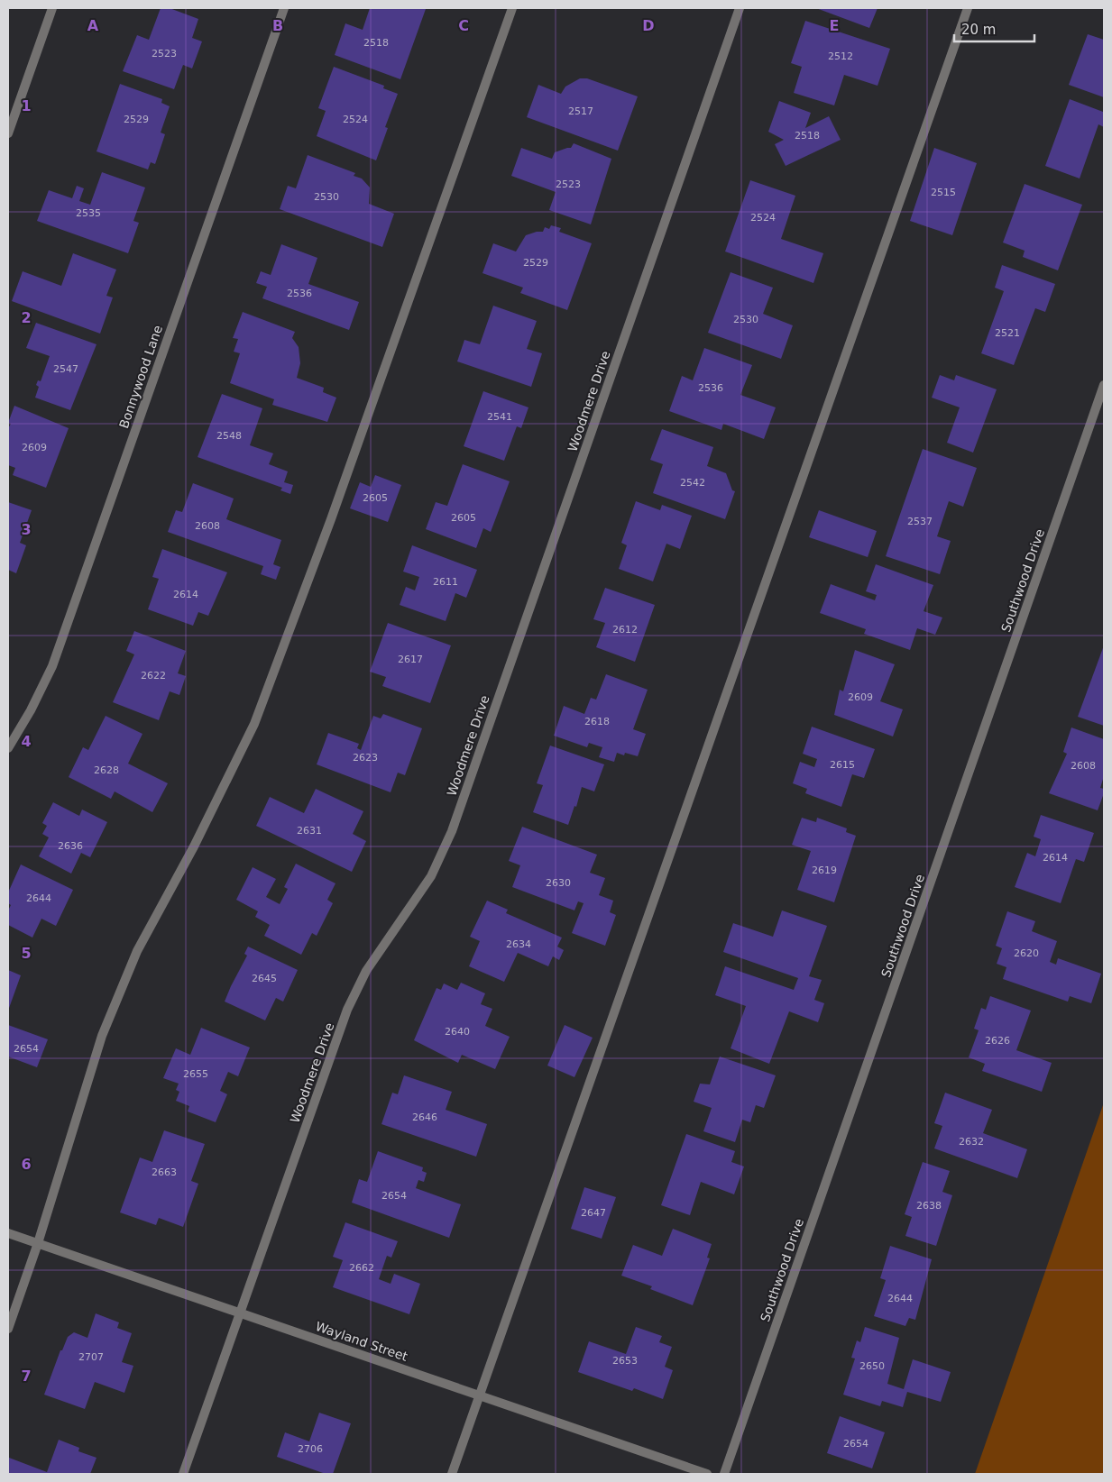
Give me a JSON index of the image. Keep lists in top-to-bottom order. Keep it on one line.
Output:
{"streets":{"street":["Bonnywood Lane","Woodmere Drive","Southwood Drive","Wayland Street"]},"crossings":[["Woodmere Drive","Wayland Street"]],"house_numbers":["2518","2523","2512","2517","2529","2524","2518","2523","2515","2530","2535","2524","2529","2536","2530","2521","2547","2536","2541","2548","2609","2542","2605","2605","2537","2608","2611","2614","2612","2617","2622","2609","2618","2623","2615","2608","2628","2631","2636","2614","2619","2630","2644","2634","2620","2645","2640","2626","2654","2655","2646","2632","2663","2654","2638","2647","2662","2644","2707","2653","2650","2654","2706"],"scale_bar":"20 m","grid":{"columns":["A","B","C","D","E"],"rows":["1","2","3","4","5","6","7"]}}
